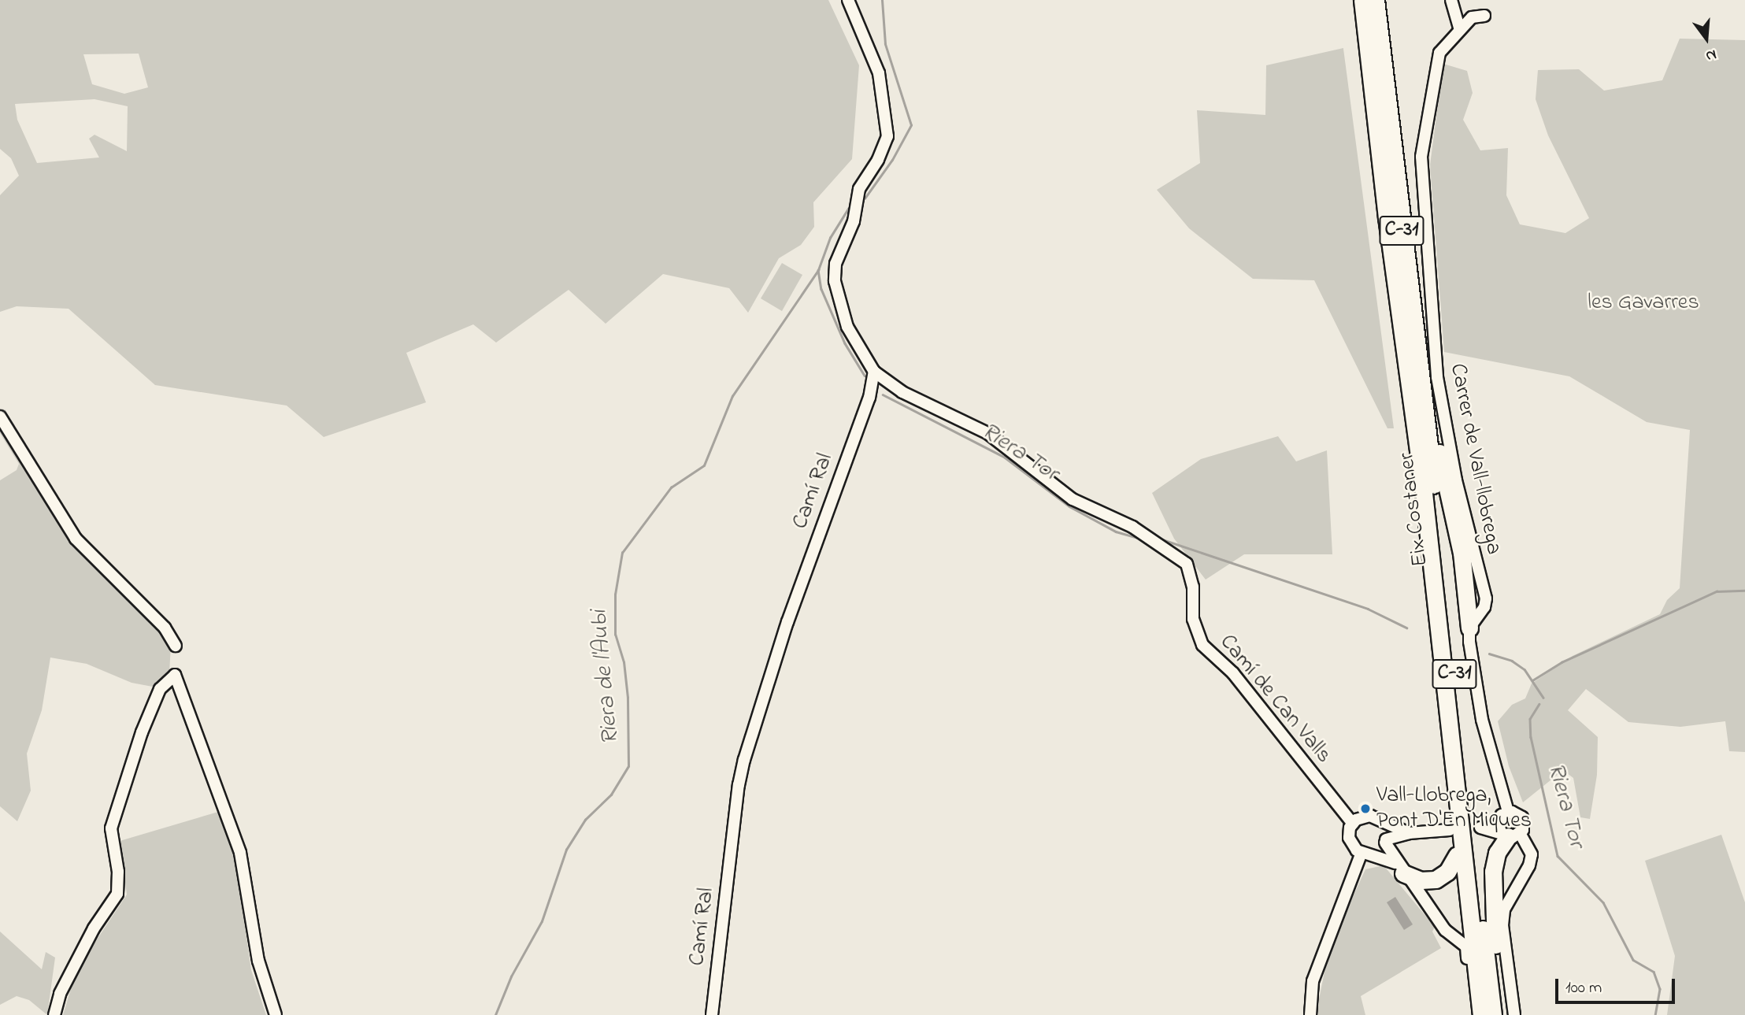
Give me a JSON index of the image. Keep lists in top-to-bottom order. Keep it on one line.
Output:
{"streets":{"highway":["C-31","Eix Costaner"],"street":["Carrer de Vall-llobrega","Camí Ral","Camí de Can Valls"]},"crossings":[["C-31","Eix Costaner"],["Camí Ral","Camí de Can Valls"]],"water":["Riera Tor","Riera de l'Aubi"],"parks":["les Gavarres"],"places":["Vall-Llobrega, Pont D'En Miques"],"scale_bar":"100 m","north":"bottom"}
